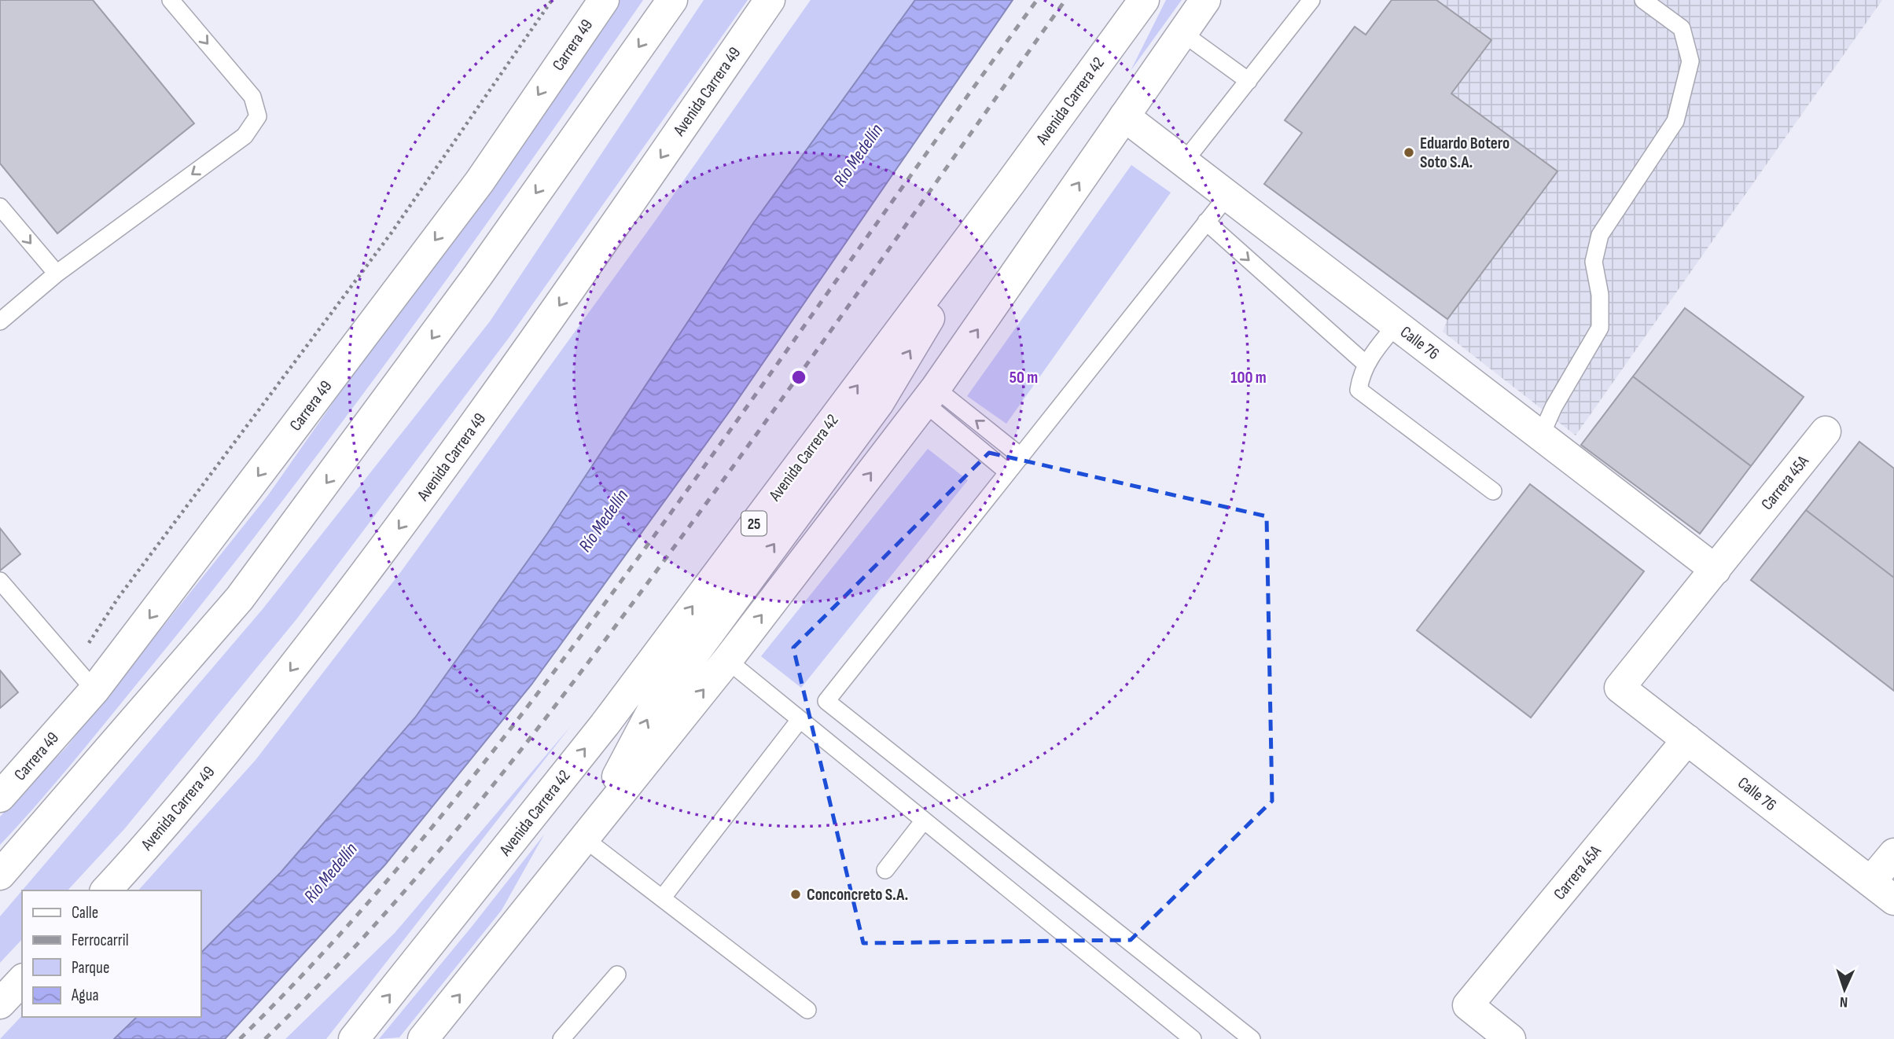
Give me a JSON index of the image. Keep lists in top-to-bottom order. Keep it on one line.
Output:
{"streets":{"main road":["Carrera 49","Avenida Carrera 49","Avenida Carrera 42","Calle 76","Carrera 45A","25"]},"crossings":[["Calle 76","Carrera 45A"]],"water":["Río Medellín"],"places":["Eduardo Botero Soto S.A.","Conconcreto S.A."],"legend":["Calle","Ferrocarril","Parque","Agua"],"north":"bottom","rings":["50 m","100 m"]}
